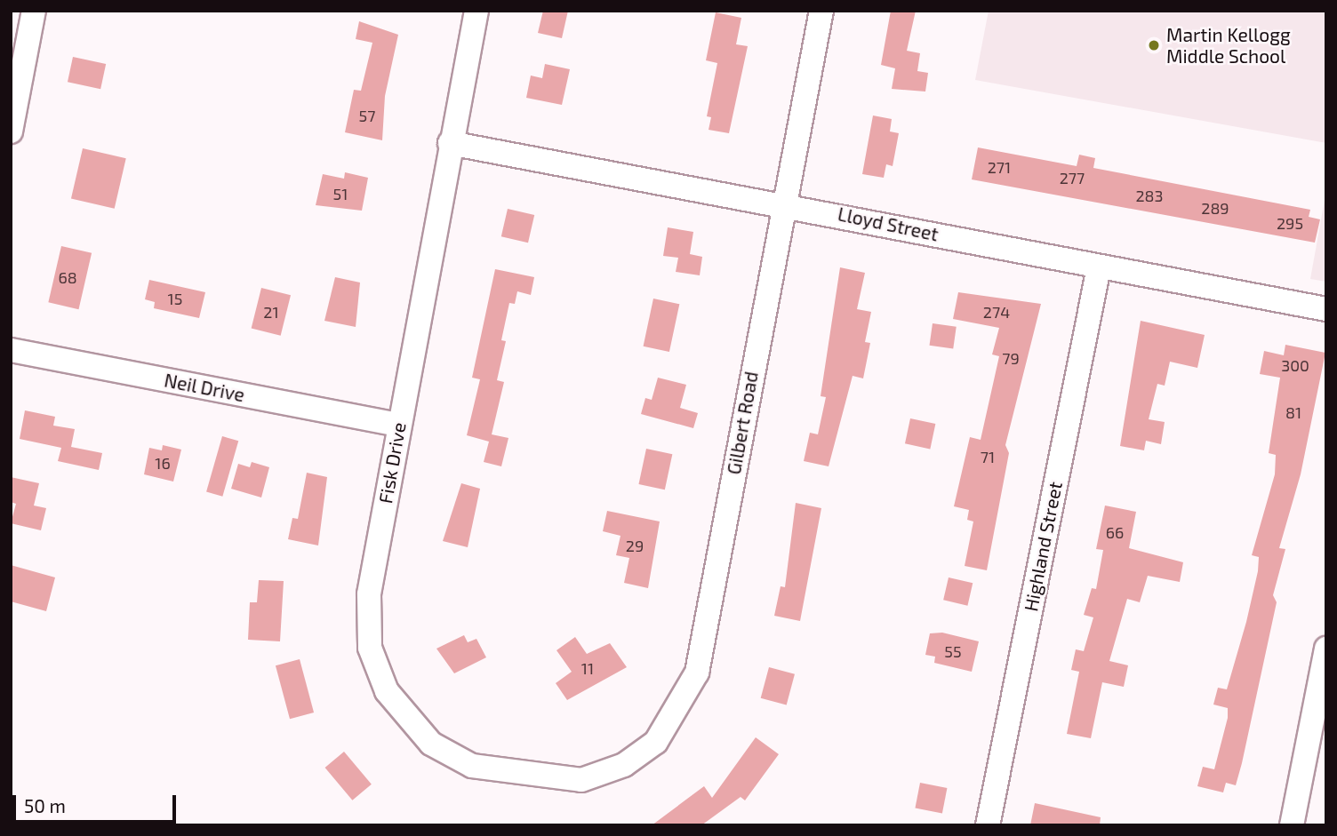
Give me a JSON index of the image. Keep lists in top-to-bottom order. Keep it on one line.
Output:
{"streets":{"street":["Lloyd Street","Neil Drive","Gilbert Road","Fisk Drive","Highland Street"]},"crossings":[["Lloyd Street","Gilbert Road"],["Lloyd Street","Fisk Drive"],["Lloyd Street","Highland Street"],["Neil Drive","Fisk Drive"],["Gilbert Road","Fisk Drive"]],"places":["Martin Kellogg Middle School"],"house_numbers":["57","271","277","51","283","289","295","68","15","21","274","79","300","81","71","16","66","29","55","11"],"scale_bar":"50 m"}
